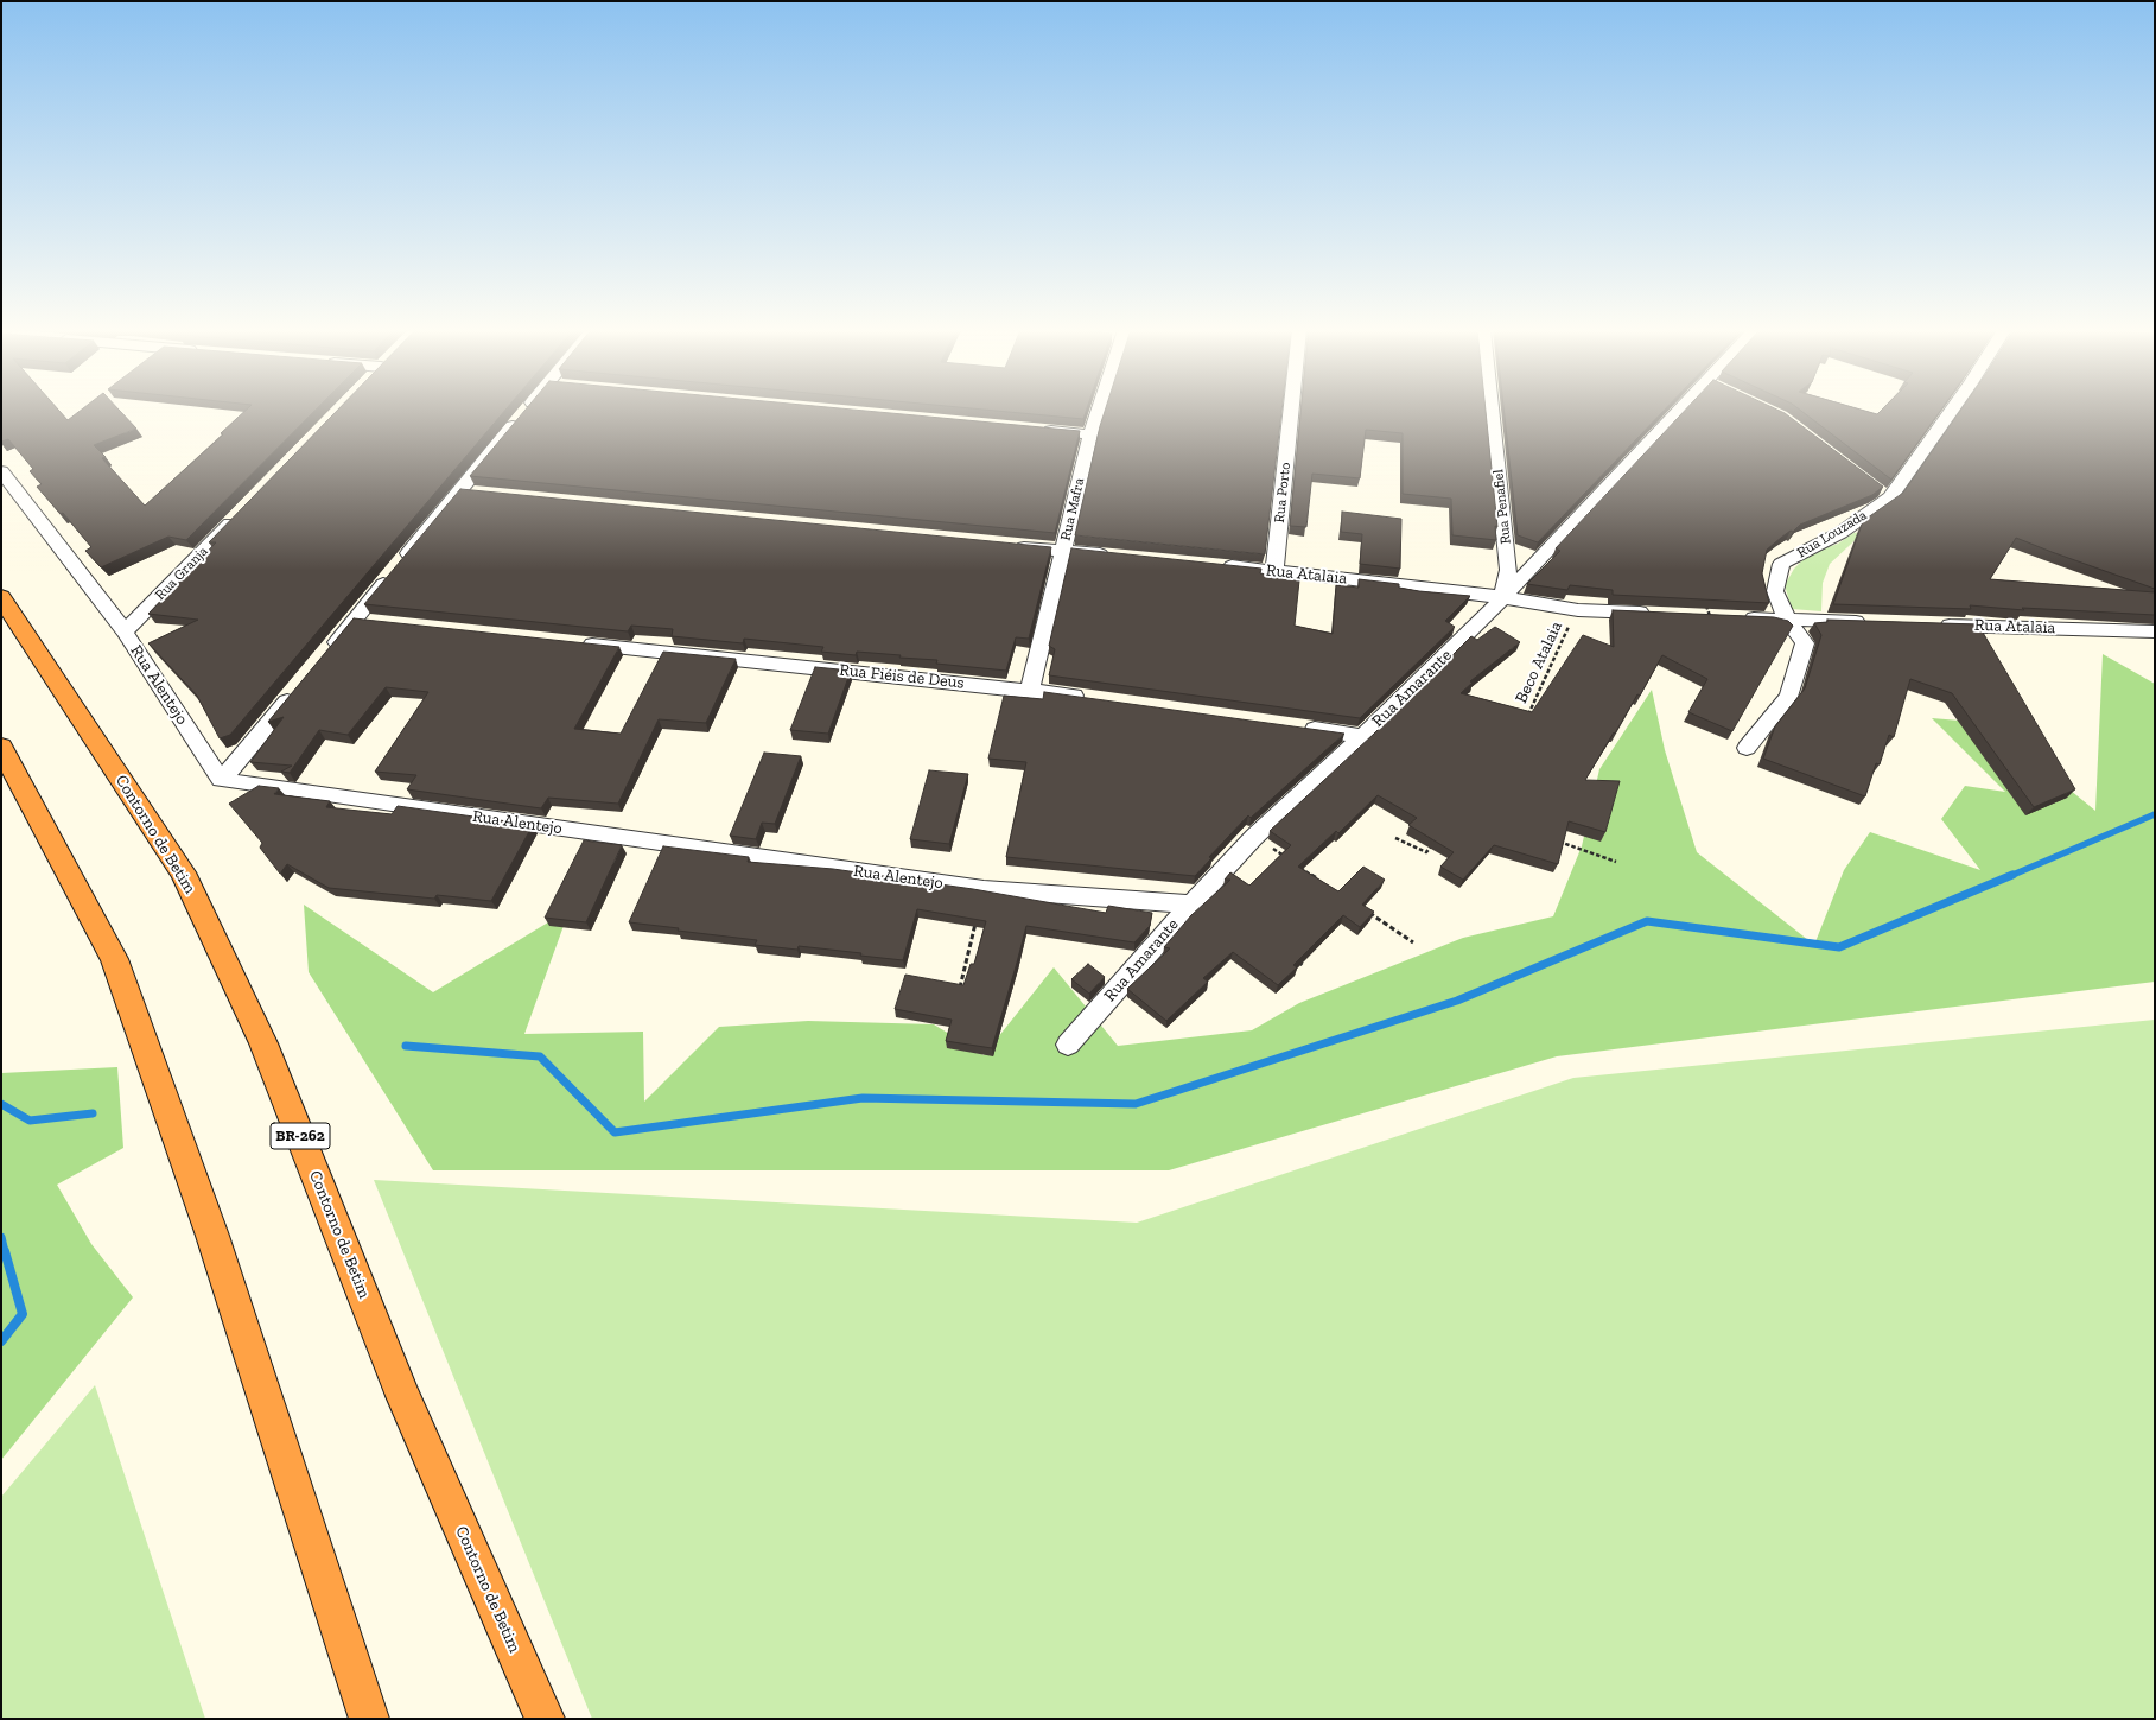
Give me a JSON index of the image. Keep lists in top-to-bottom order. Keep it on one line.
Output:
{"streets":{"highway":["Contorno de Betim","BR-262"],"street":["Rua Porto","Rua Penafiel","Rua Mafra","Rua Louzada","Rua Granja","Rua Atalaia","Rua Fiéis de Deus","Rua Alentejo","Rua Amarante"],"path":["Beco Atalaia"]},"crossings":[["Rua Porto","Rua Atalaia"],["Rua Penafiel","Rua Atalaia"],["Rua Penafiel","Rua Amarante"],["Rua Mafra","Rua Fiéis de Deus"],["Rua Granja","Rua Alentejo"],["Rua Atalaia","Beco Atalaia"],["Rua Atalaia","Rua Amarante"],["Rua Alentejo","Rua Amarante"]]}
